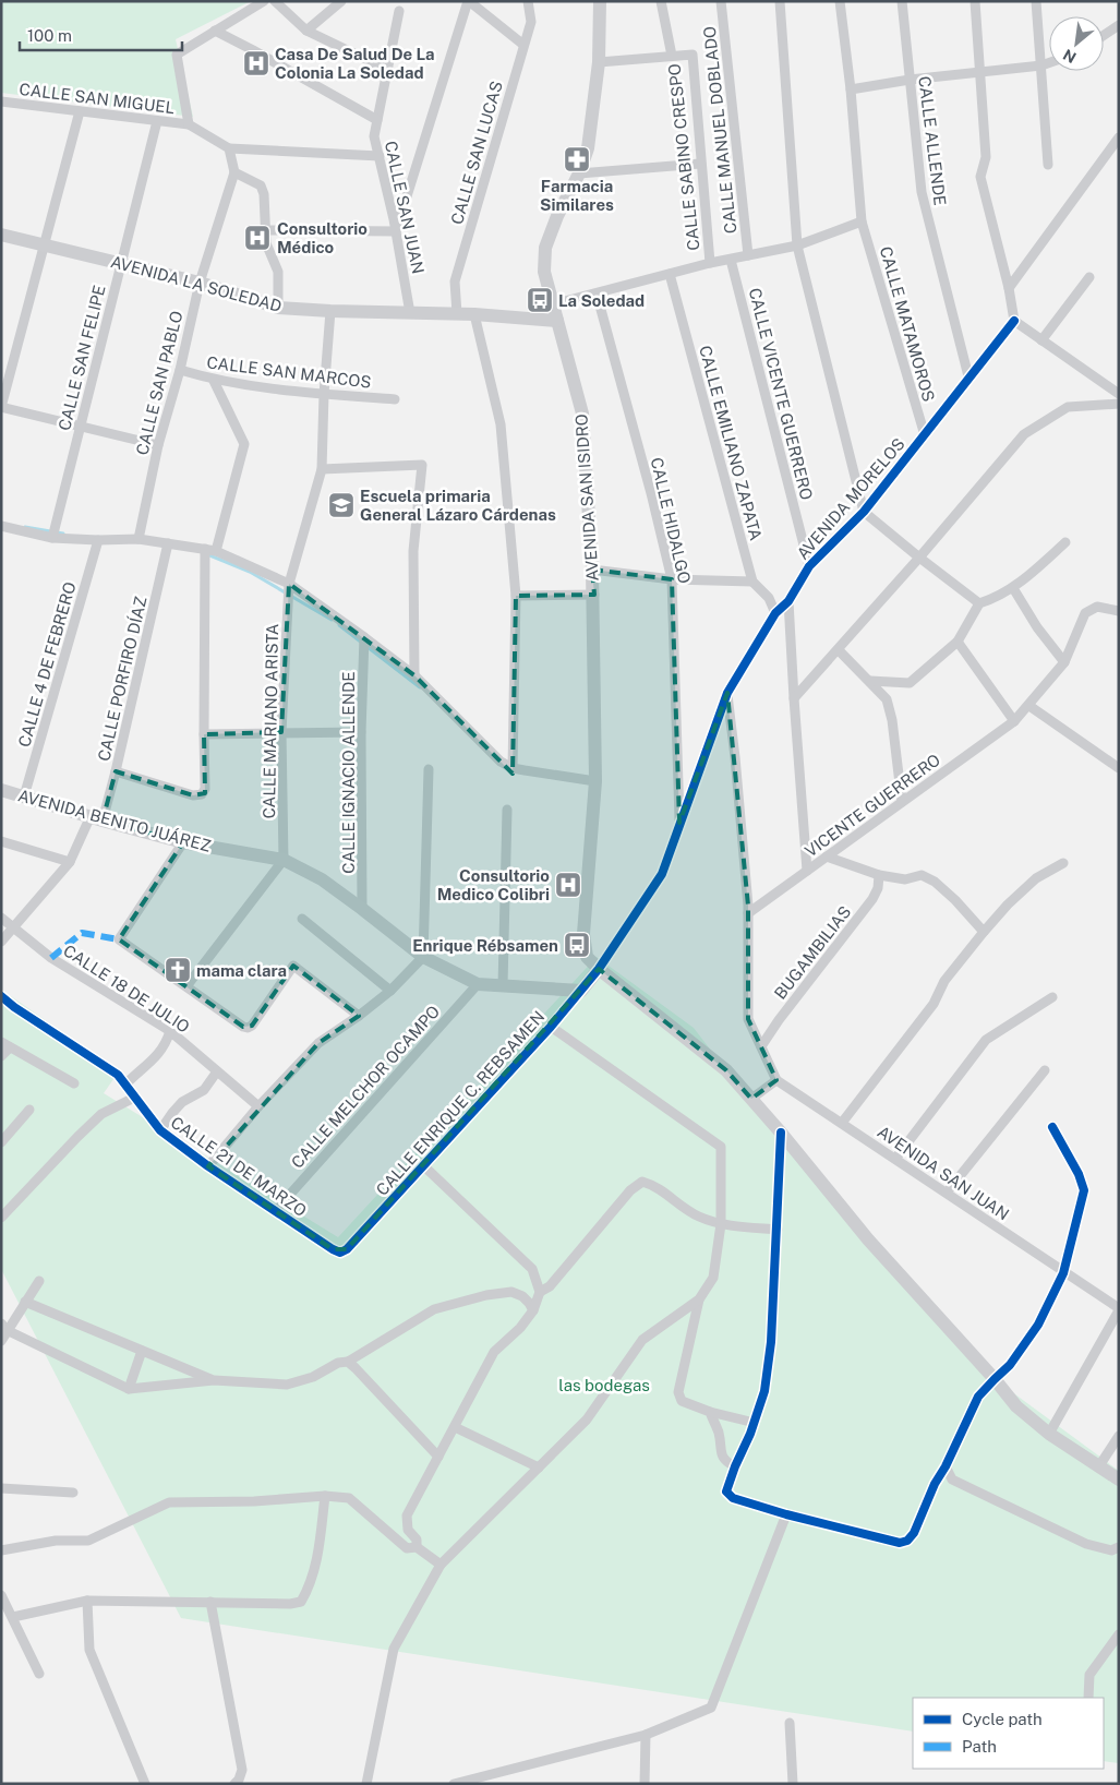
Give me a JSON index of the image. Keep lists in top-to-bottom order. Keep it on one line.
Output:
{"streets":{"main road":["AVENIDA LA SOLEDAD","AVENIDA SAN ISIDRO","AVENIDA BENITO JUÁREZ","CALLE ENRIQUE C. REBSAMEN"],"street":["CALLE SAN MIGUEL","CALLE MANUEL DOBLADO","CALLE ALLENDE","CALLE SAN LUCAS","CALLE SABINO CRESPO","CALLE SAN JUAN","CALLE MATAMOROS","CALLE SAN FELIPE","CALLE SAN MARCOS","CALLE SAN PABLO","CALLE VICENTE GUERRERO","CALLE EMILIANO ZAPATA","AVENIDA MORELOS","CALLE HIDALGO","CALLE 4 DE FEBRERO","CALLE PORFIRO DÍAZ","CALLE MARIANO ARISTA","CALLE IGNACIO ALLENDE","VICENTE GUERRERO","BUGAMBILIAS","CALLE 18 DE JULIO","CALLE MELCHOR OCAMPO","CALLE 21 DE MARZO","AVENIDA SAN JUAN"]},"crossings":[["CALLE SAN MIGUEL","CALLE SAN FELIPE"],["CALLE ALLENDE","AVENIDA MORELOS"],["CALLE SAN LUCAS","AVENIDA LA SOLEDAD"],["CALLE SAN JUAN","AVENIDA LA SOLEDAD"],["AVENIDA LA SOLEDAD","CALLE SAN FELIPE"],["AVENIDA LA SOLEDAD","CALLE SAN PABLO"],["AVENIDA LA SOLEDAD","AVENIDA SAN ISIDRO"],["AVENIDA LA SOLEDAD","CALLE MARIANO ARISTA"],["CALLE MATAMOROS","AVENIDA MORELOS"],["CALLE SAN MARCOS","CALLE SAN PABLO"],["CALLE SAN MARCOS","CALLE MARIANO ARISTA"],["CALLE VICENTE GUERRERO","AVENIDA MORELOS"],["CALLE EMILIANO ZAPATA","AVENIDA MORELOS"],["AVENIDA SAN ISIDRO","AVENIDA MORELOS"],["AVENIDA SAN ISIDRO","CALLE ENRIQUE C. REBSAMEN"],["AVENIDA MORELOS","CALLE HIDALGO"],["AVENIDA MORELOS","CALLE ENRIQUE C. REBSAMEN"],["CALLE 4 DE FEBRERO","AVENIDA BENITO JUÁREZ"],["CALLE PORFIRO DÍAZ","AVENIDA BENITO JUÁREZ"],["CALLE PORFIRO DÍAZ","CALLE 18 DE JULIO"],["CALLE MARIANO ARISTA","AVENIDA BENITO JUÁREZ"],["CALLE IGNACIO ALLENDE","AVENIDA BENITO JUÁREZ"],["AVENIDA BENITO JUÁREZ","CALLE MELCHOR OCAMPO"],["AVENIDA BENITO JUÁREZ","CALLE ENRIQUE C. REBSAMEN"],["CALLE MELCHOR OCAMPO","CALLE 21 DE MARZO"],["CALLE ENRIQUE C. REBSAMEN","CALLE 21 DE MARZO"]],"parks":["las bodegas"],"places":{"hospital":["Casa De Salud De La Colonia La Soledad","Consultorio Médico","Consultorio Medico Colibri"],"pharmacy":["Farmacia Similares"],"bus stop":["La Soledad","Enrique Rébsamen"],"school or university":["Escuela primaria General Lázaro Cárdenas"],"church":["mama clara"]},"legend":["Cycle path","Path"],"scale_bar":"100 m","north":"bottom left"}
